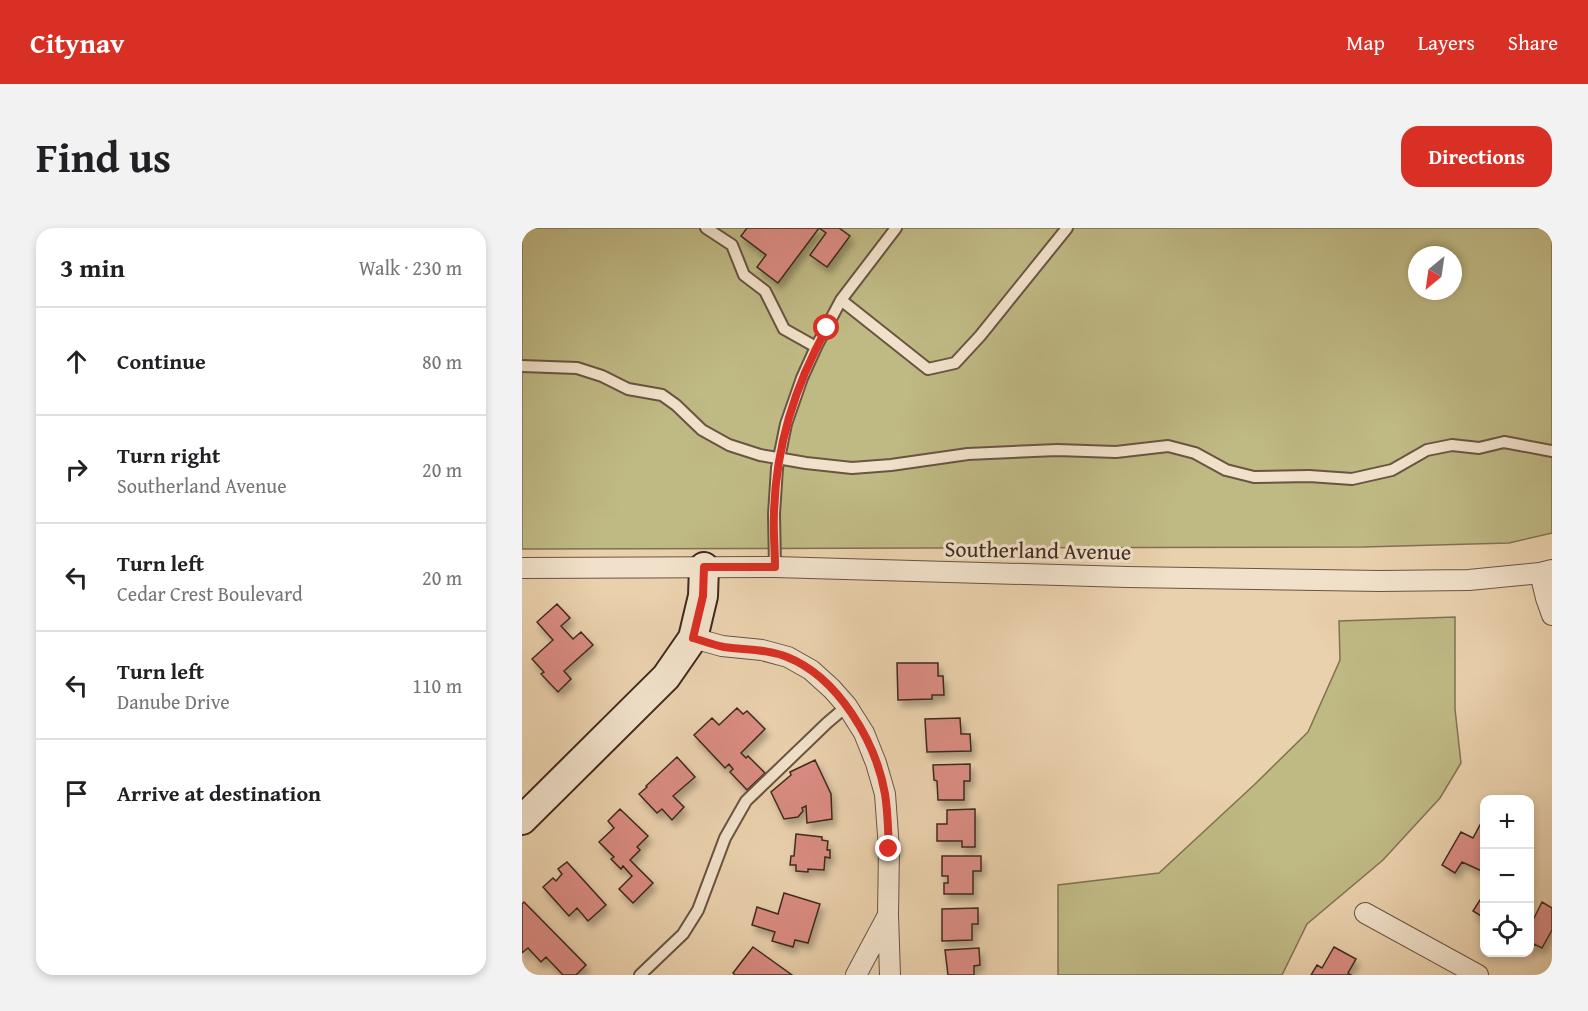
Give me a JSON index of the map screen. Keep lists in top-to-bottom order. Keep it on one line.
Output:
{"streets":{"street":["Southerland Avenue"]},"north":"bottom left","page":{"header":"Citynav","nav":["Map","Layers","Share"],"title":"Find us","buttons":"Directions","heading":["3 min","Walk · 230 m"],"list":[["Continue","80 m"],["Turn right","Southerland Avenue","20 m"],["Turn left","Cedar Crest Boulevard","20 m"],["Turn left","Danube Drive","110 m"],"Arrive at destination"],"map_buttons":["+","−"]}}
